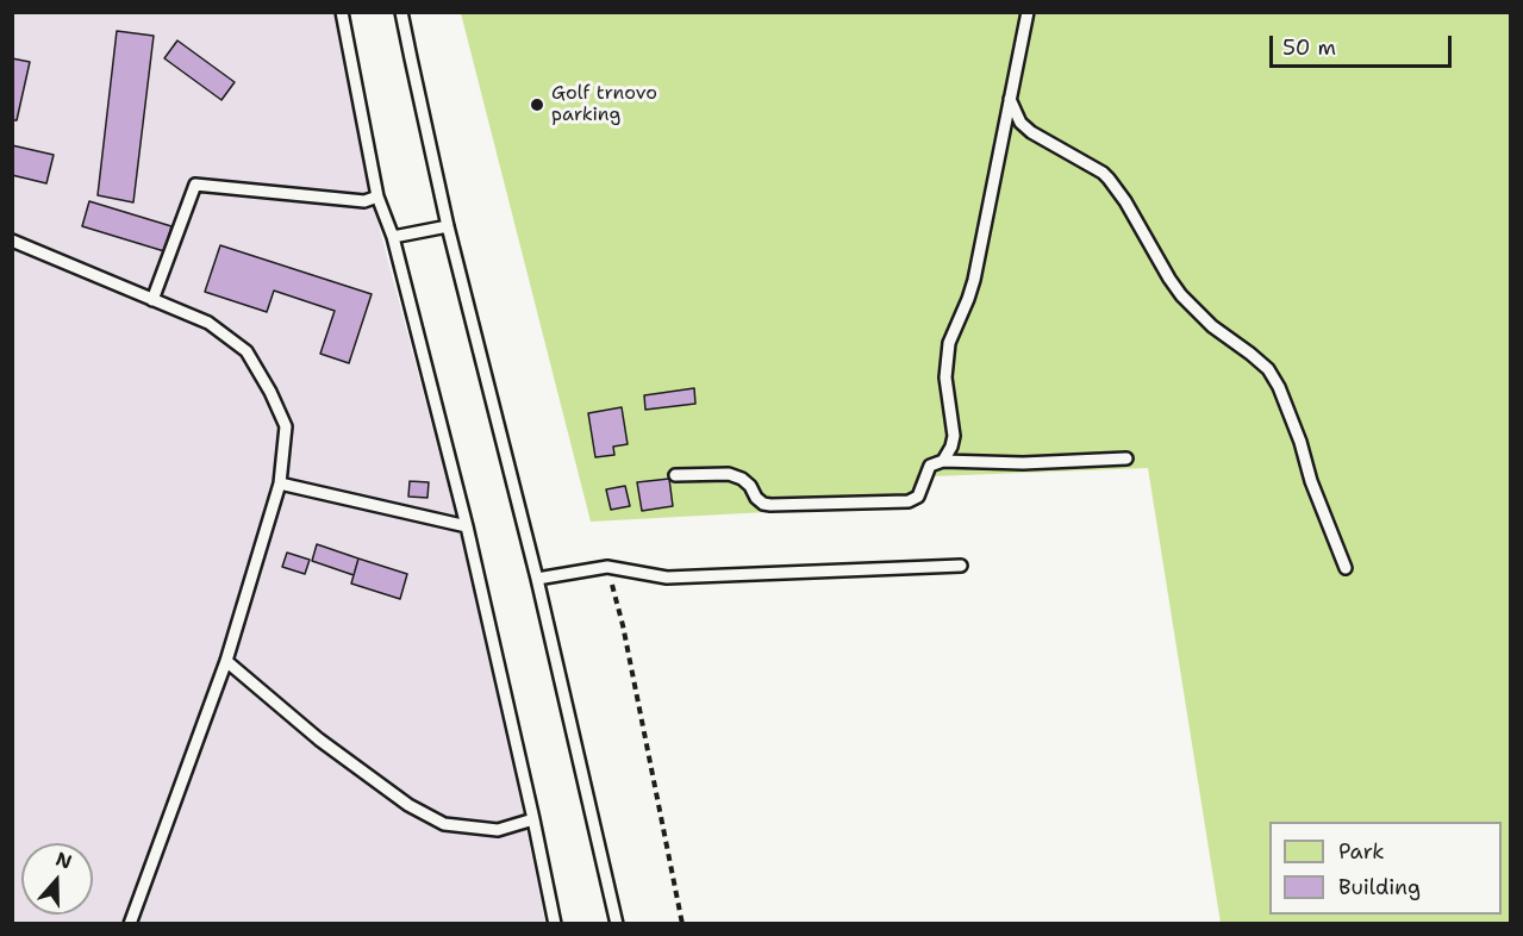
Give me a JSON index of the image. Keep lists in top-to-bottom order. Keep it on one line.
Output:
{"places":["Golf trnovo parking"],"legend":["Park","Building"],"scale_bar":"50 m","north":"top"}
